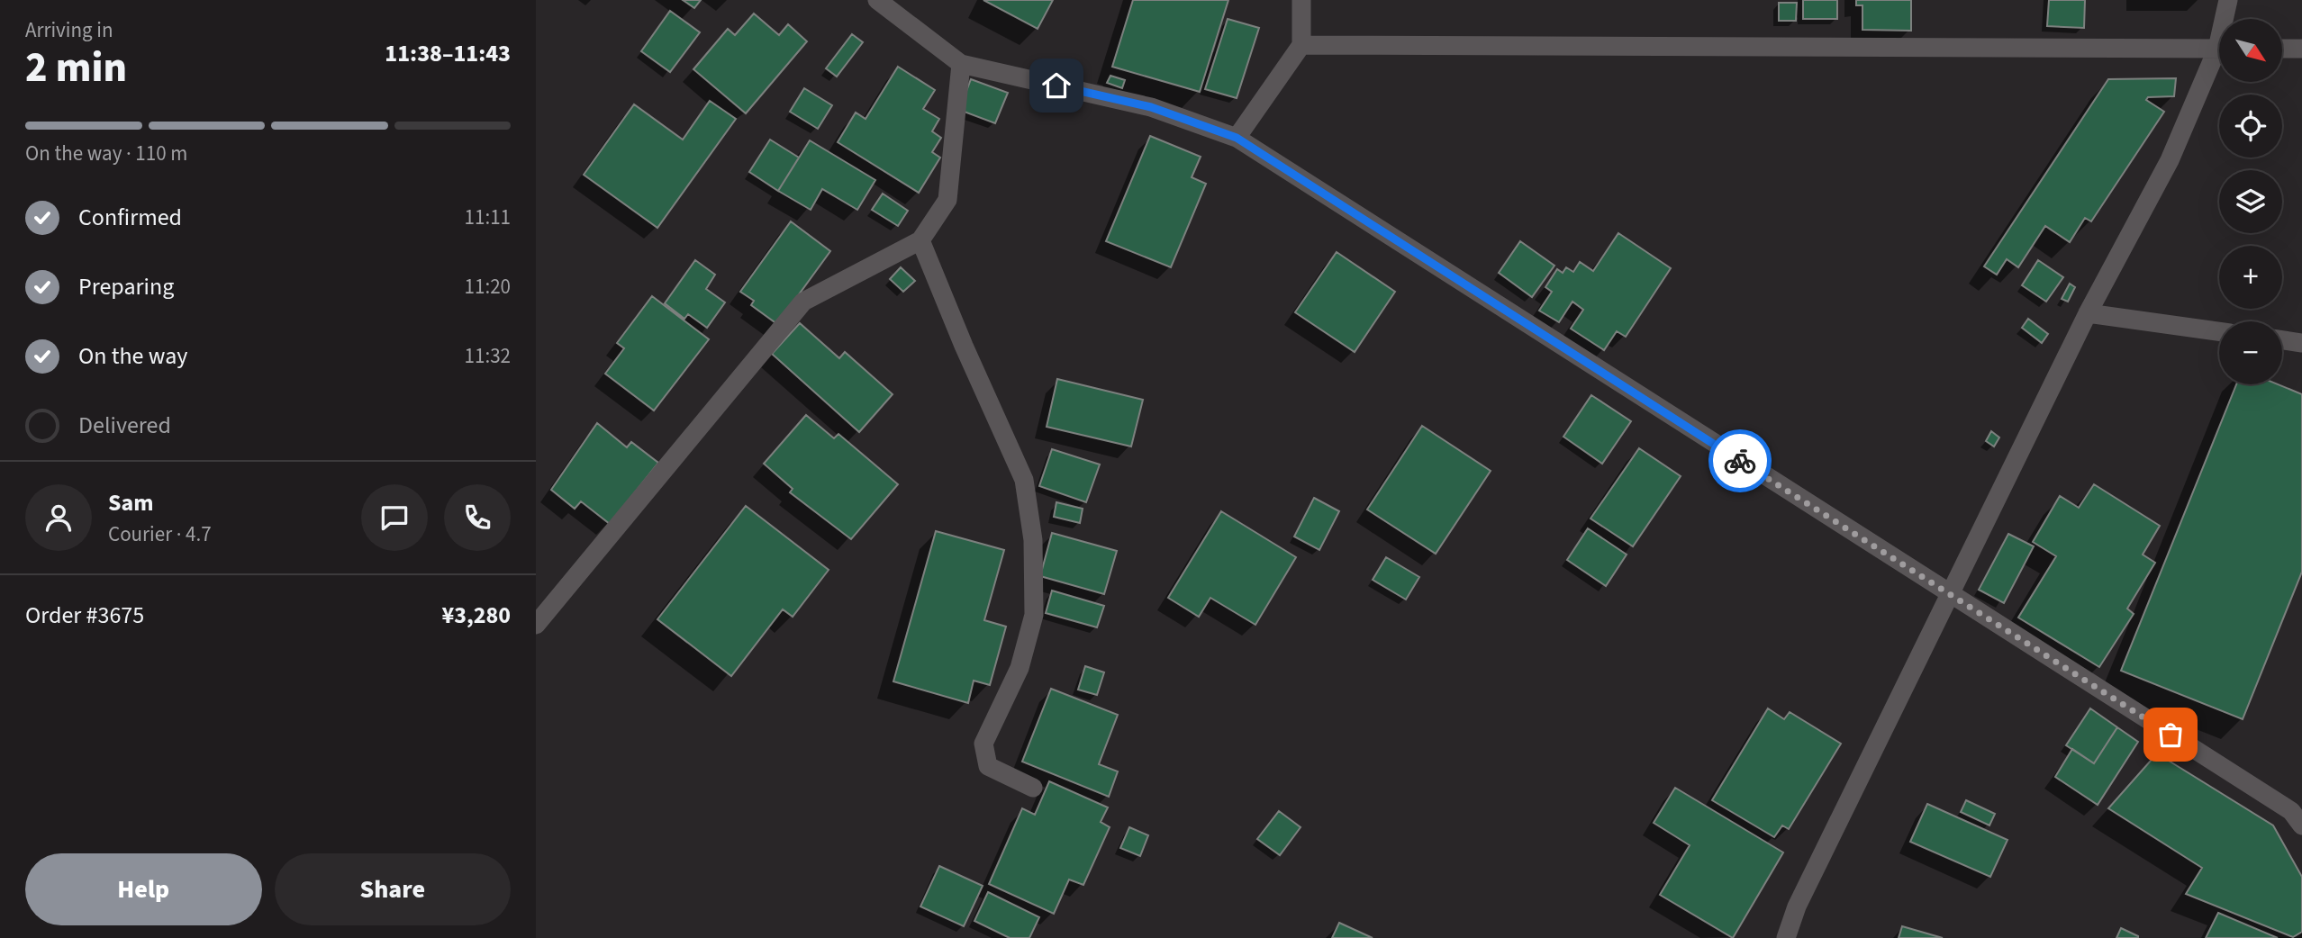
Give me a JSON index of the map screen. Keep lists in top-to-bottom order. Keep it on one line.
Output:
{"north":"bottom right","page":{"heading":["2 min","Arriving in","11:38–11:43"],"panel":["Sam","Courier · 4.7","Order #3675","¥3,280"],"map_buttons":["+","−"],"bar":"On the way · 110 m","list":[["Confirmed","11:11"],["Preparing","11:20"],["On the way","11:32"],"Delivered"],"buttons":["Help","Share"]}}
